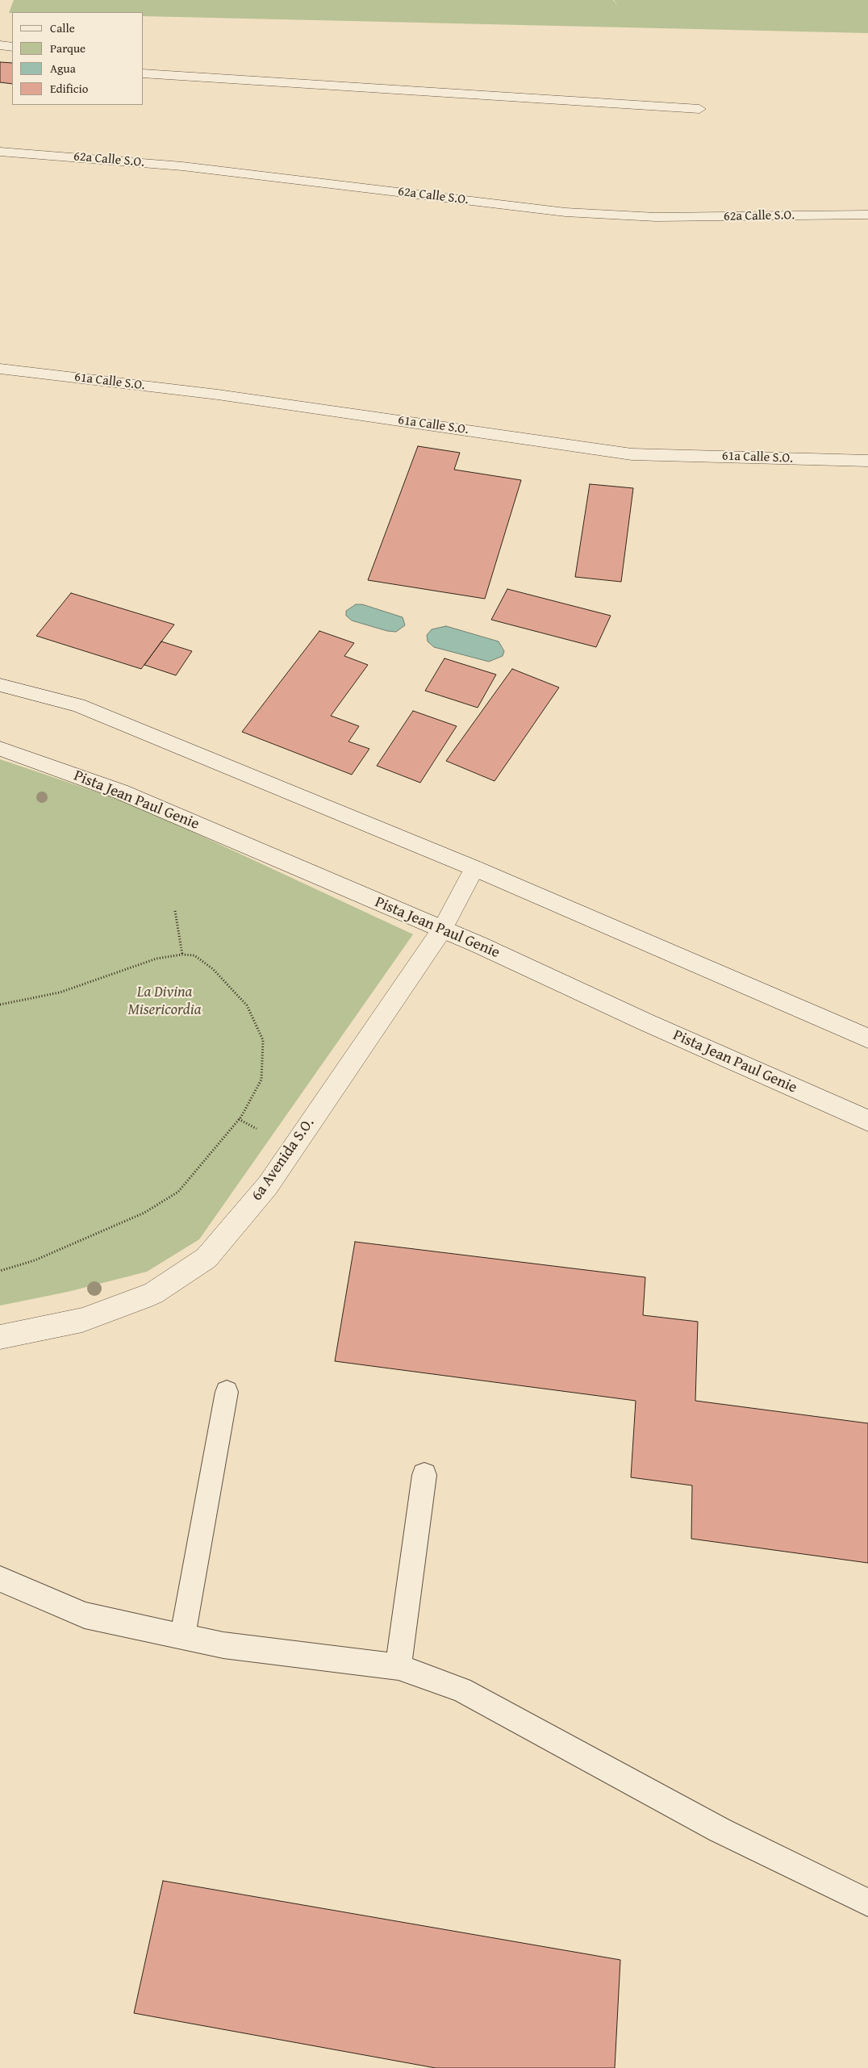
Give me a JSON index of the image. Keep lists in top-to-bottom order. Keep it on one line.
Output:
{"streets":{"street":["62a Calle S.O.","61a Calle S.O.","Pista Jean Paul Genie","6a Avenida S.O."]},"crossings":[["Pista Jean Paul Genie","6a Avenida S.O."]],"parks":["La Divina Misericordia"],"legend":["Calle","Parque","Agua","Edificio"]}
